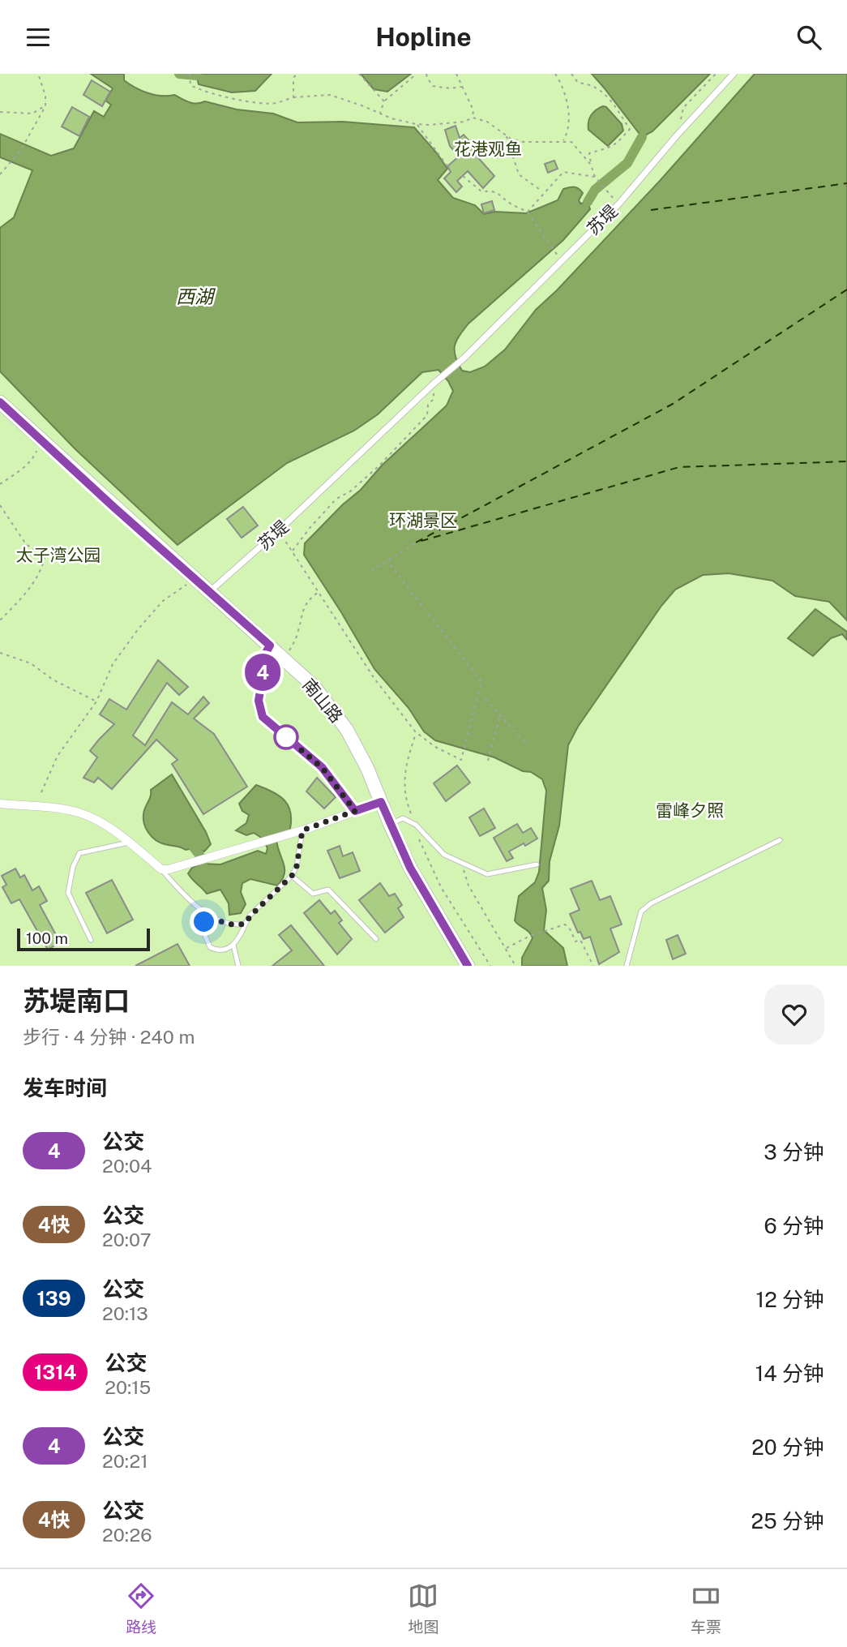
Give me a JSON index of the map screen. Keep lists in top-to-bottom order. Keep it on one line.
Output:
{"streets":{"main road":["南山路"],"street":["苏堤"]},"crossings":[["苏堤","南山路"]],"water":["西湖"],"parks":["花港观鱼","环湖景区","太子湾公园","雷峰夕照"],"lines":["bus line 4"],"scale_bar":"100 m","page":{"header":"Hopline","on_map":"4","scale":"100 m","heading":[["苏堤南口","步行 · 4 分钟 · 240 m"],"发车时间"],"list":[{"mark":"4","name":"公交","note":"20:04","value":"3 分钟"},{"mark":"4快","name":"公交","note":"20:07","value":"6 分钟"},{"mark":"139","name":"公交","note":"20:13","value":"12 分钟"},{"mark":"1314","name":"公交","note":"20:15","value":"14 分钟"},{"mark":"4","name":"公交","note":"20:21","value":"20 分钟"},{"mark":"4快","name":"公交","note":"20:26","value":"25 分钟"}],"tabs":["路线","地图","车票"]}}
